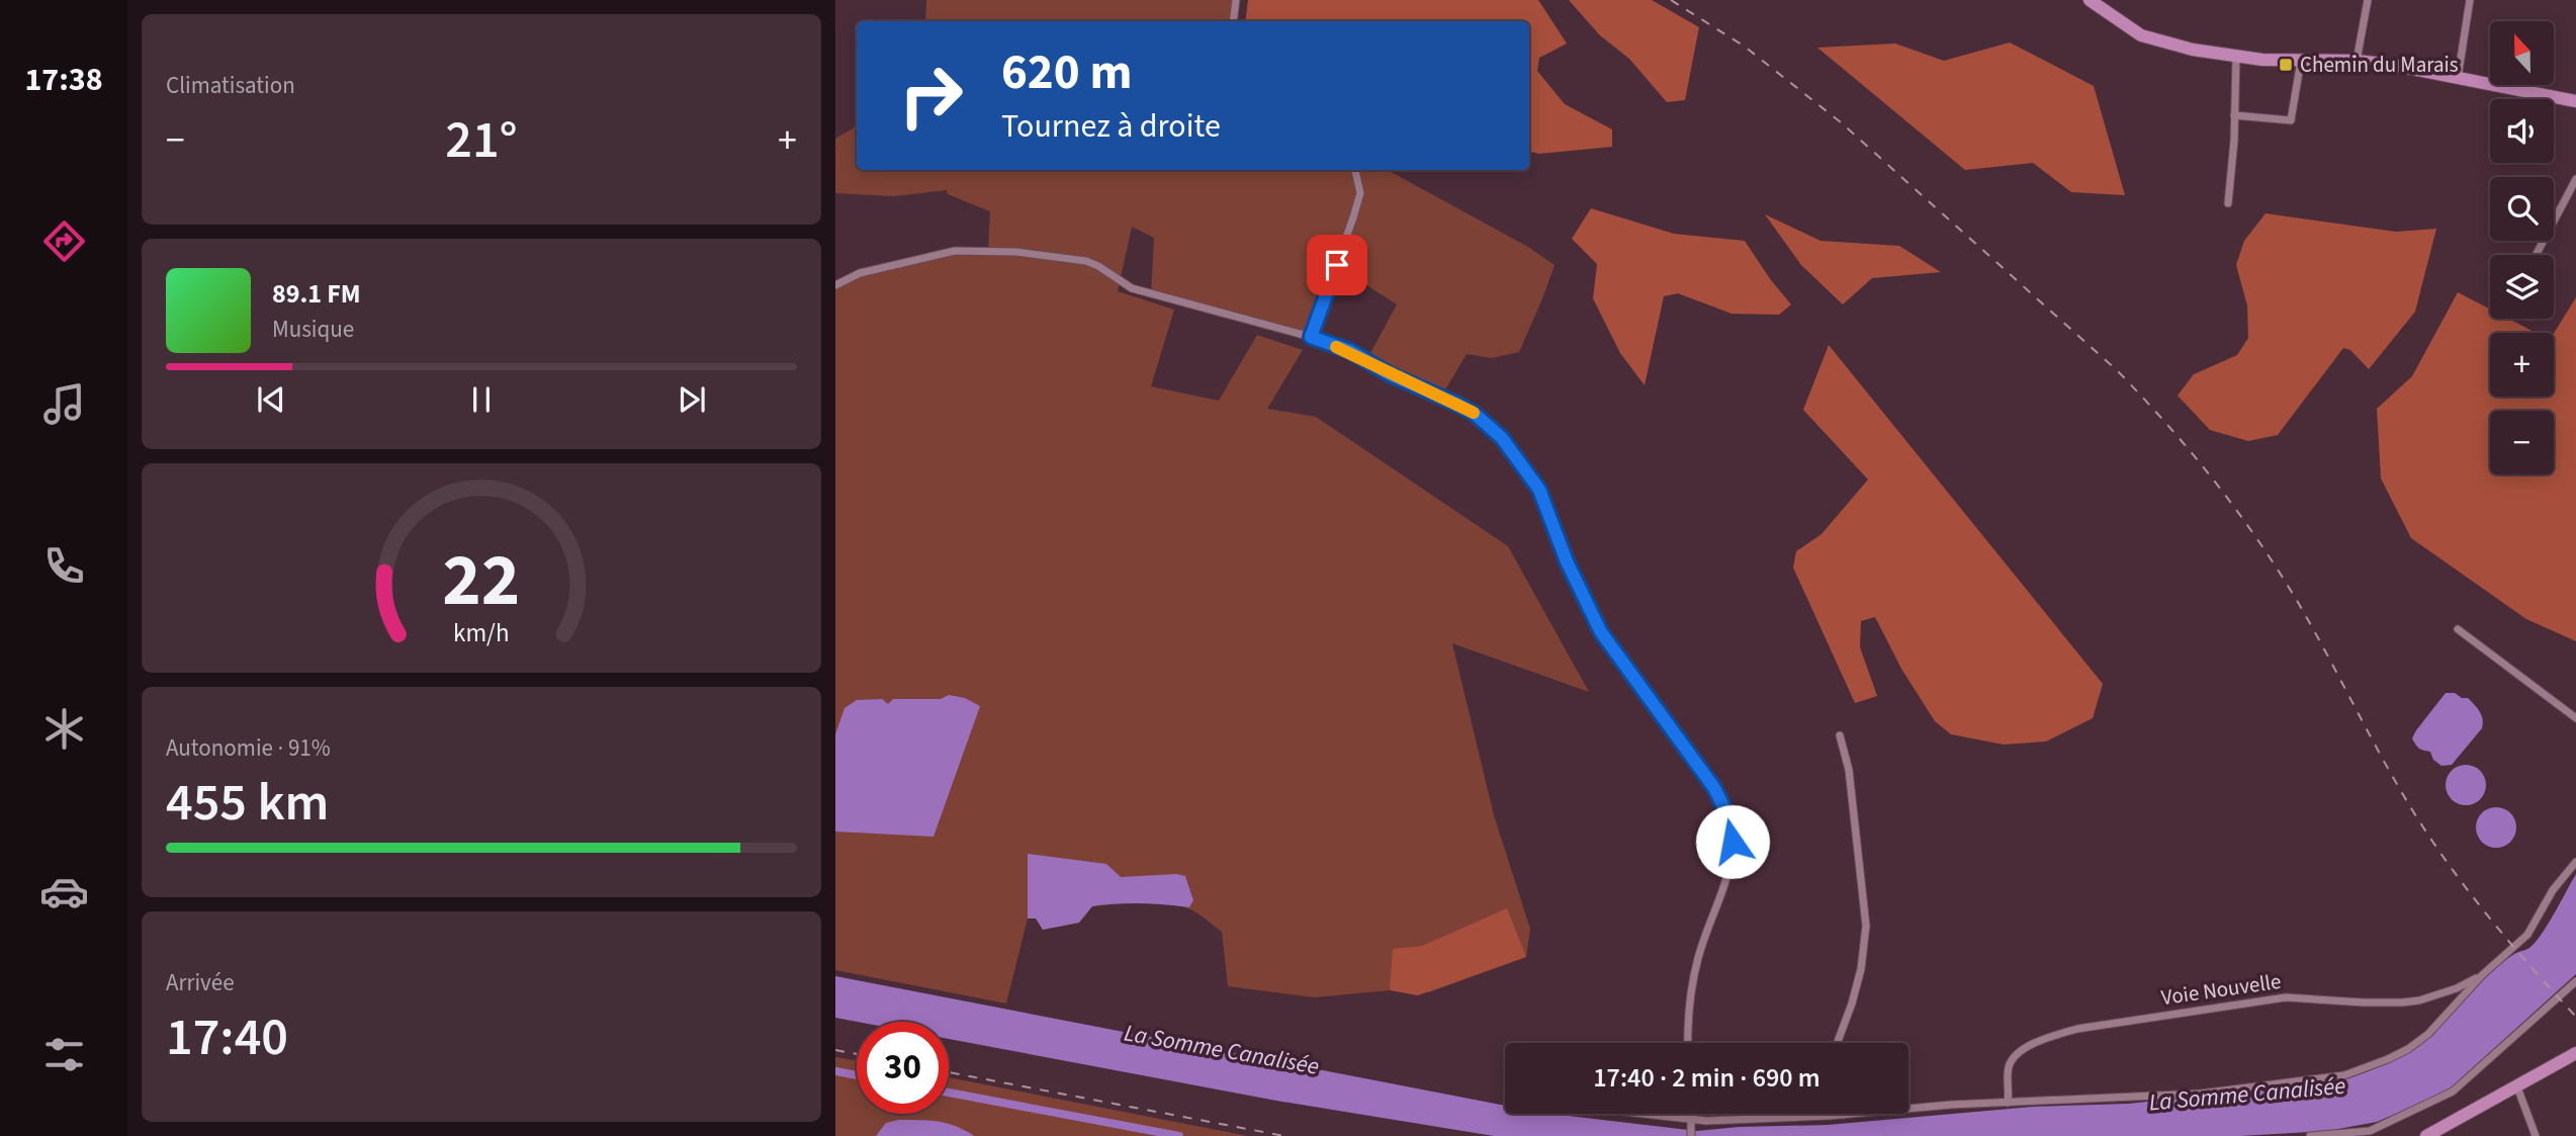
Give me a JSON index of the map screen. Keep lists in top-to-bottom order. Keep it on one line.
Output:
{"streets":{"street":["Voie Nouvelle"]},"water":["La Somme Canalisée"],"places":{"transit":["Chemin du Marais"]},"north":"top","page":{"tabs":"17:38","tile":["Climatisation",["Autonomie · 91%","455 km"],["Arrivée","17:40"]],"map_buttons":["+","−"],"turn":["620 m","Tournez à droite"],"heat":["−","21°","+"],"song":["89.1 FM","Musique"],"limit":"30","trip":"17:40 · 2 min · 690 m","gauge":["22","km/h"]}}
